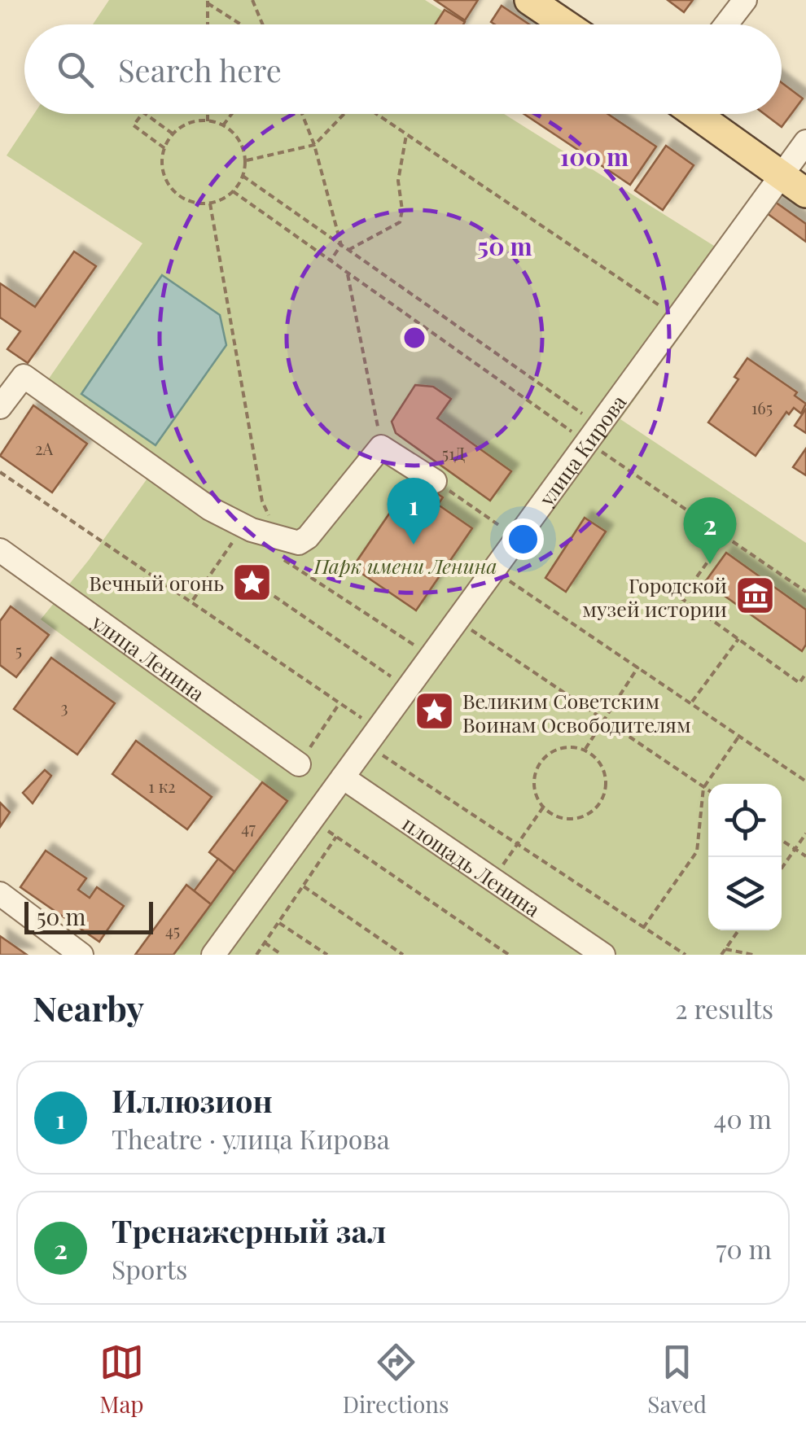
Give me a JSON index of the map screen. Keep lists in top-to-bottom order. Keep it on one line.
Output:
{"streets":{"street":["улица Кирова","улица Ленина","площадь Ленина"]},"crossings":[["улица Кирова","площадь Ленина"]],"parks":["Парк имени Ленина"],"places":{"place":["Вечный огонь","Великим Советским Воинам Освободителям"],"museum":["Городской музей истории"]},"house_numbers":["165","2А","51Д","5","3","1 к2","47","45"],"scale_bar":"50 m","page":{"search":"Search here","pins":["1","2"],"scale":"50 m","heading":["Nearby","2 results"],"list":[{"mark":"1","name":"Иллюзион","note":"Theatre · улица Кирова","value":"40 m"},{"mark":"2","name":"Тренажерный зал","note":"Sports","value":"70 m"}],"nav":["Map","Directions","Saved"]},"rings":["100 m","50 m"]}
